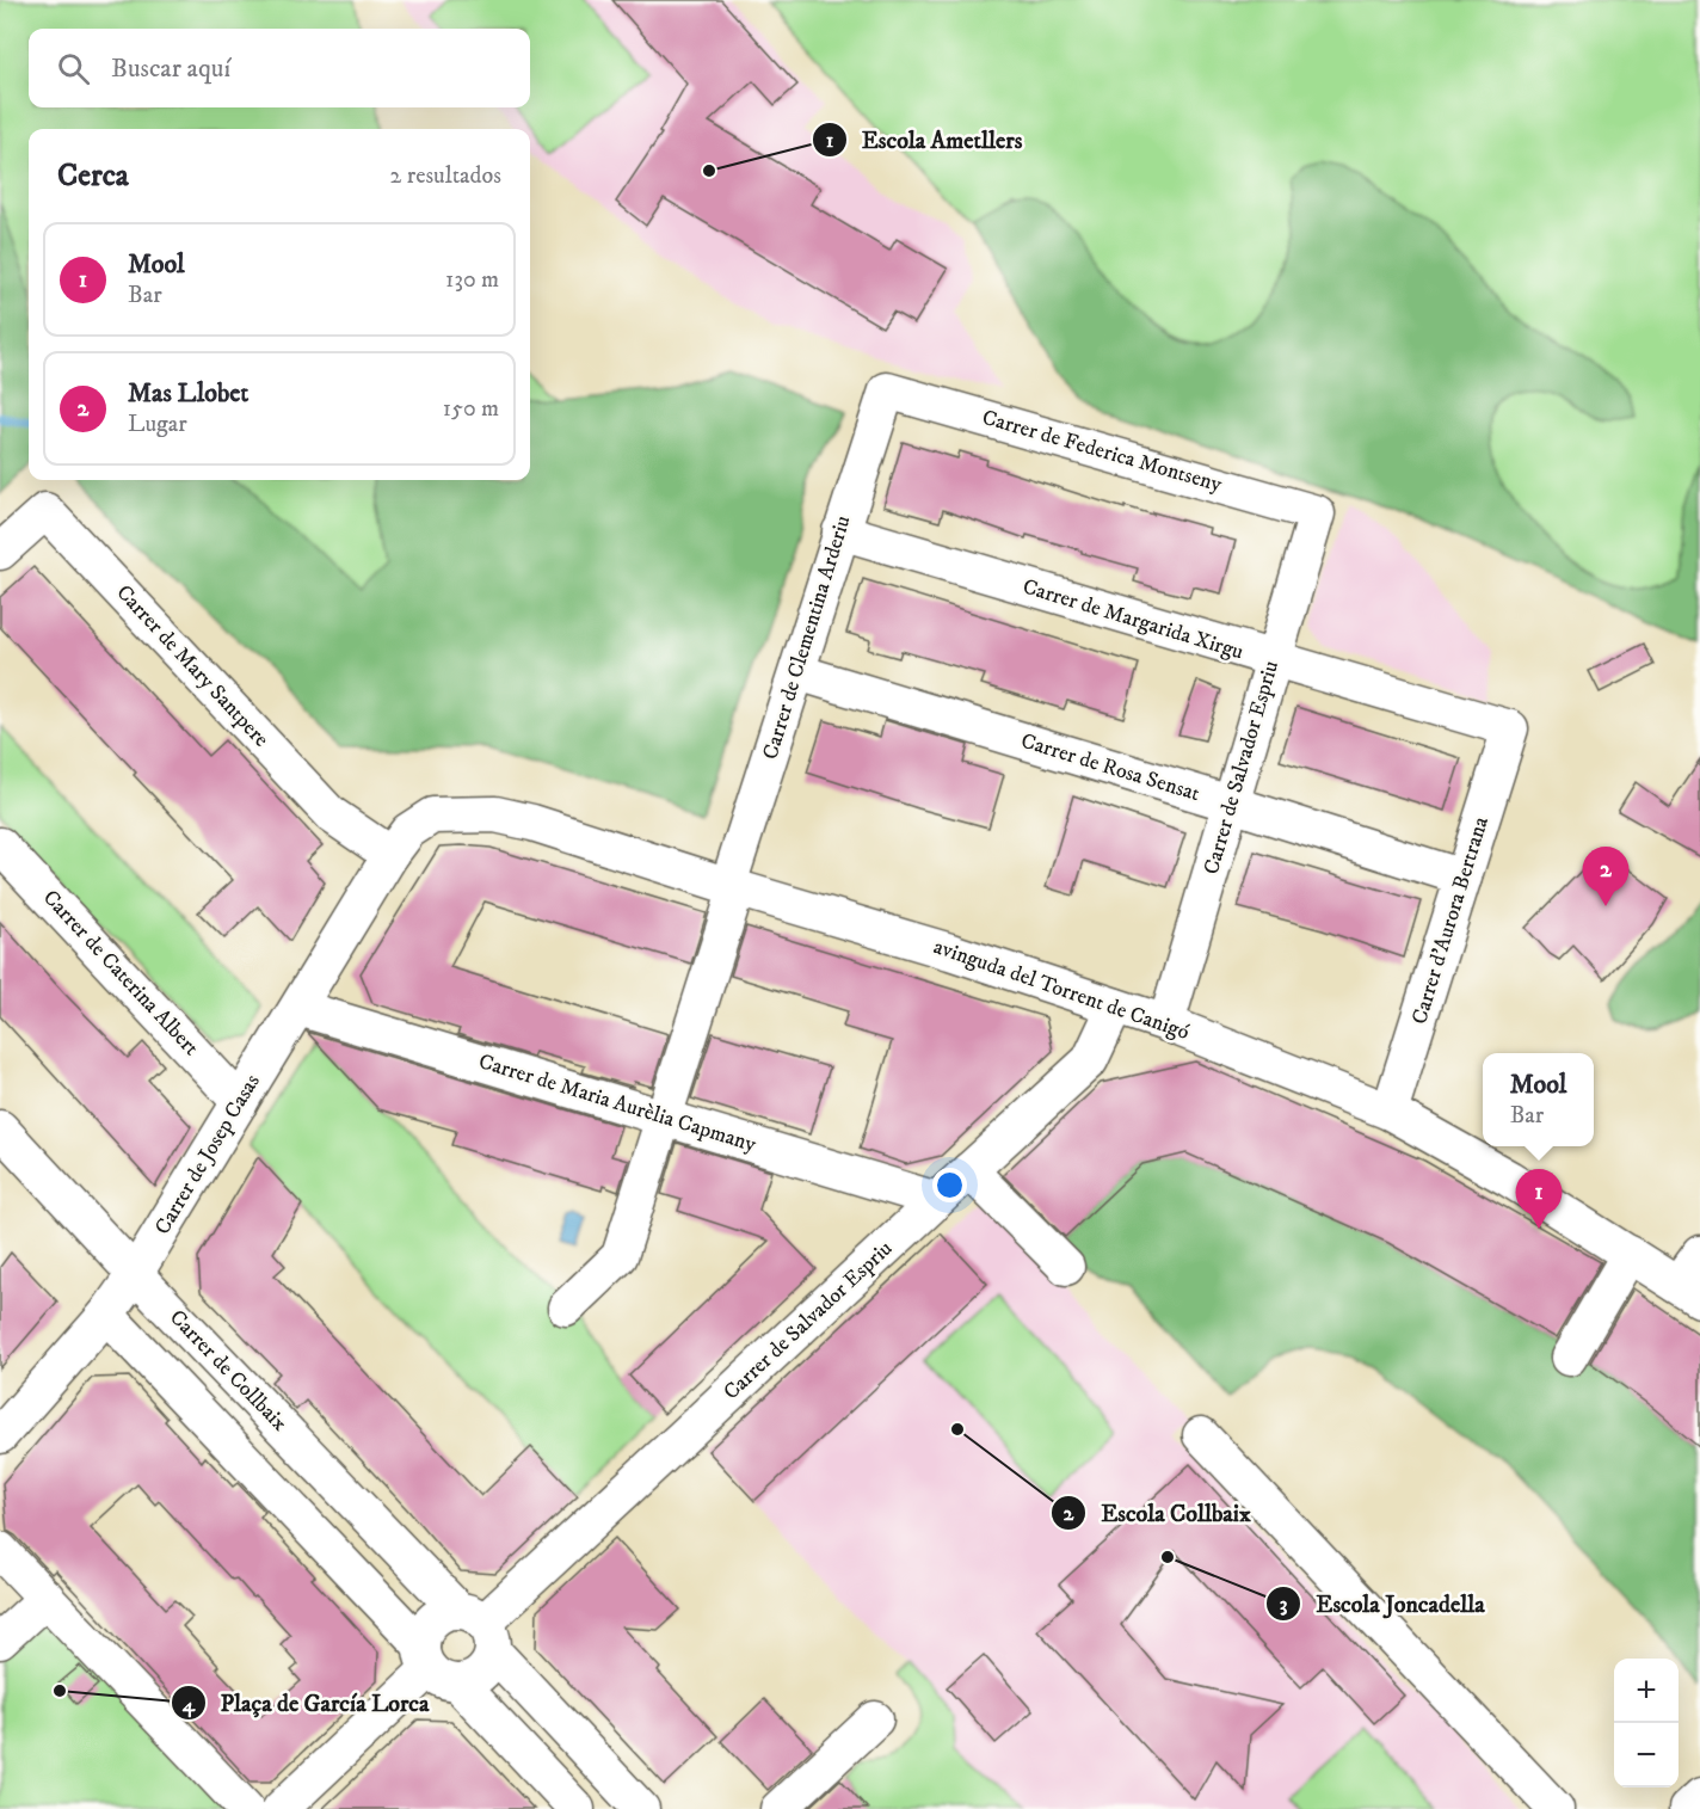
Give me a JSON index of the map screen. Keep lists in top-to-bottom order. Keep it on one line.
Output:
{"streets":{"street":["Carrer de Federica Montseny","Carrer de Margarida Xirgu","Carrer de Clementina Arderiu","Carrer de Mary Santpere","Carrer de Rosa Sensat","Carrer de Salvador Espriu","Carrer d'Aurora Bertrana","Carrer de Caterina Albert","avinguda del Torrent de Canigó","Carrer de Maria Aurèlia Capmany","Carrer de Josep Casas","Carrer de Collbaix"]},"crossings":[["Carrer de Federica Montseny","Carrer de Clementina Arderiu"],["Carrer de Federica Montseny","Carrer de Salvador Espriu"],["Carrer de Margarida Xirgu","Carrer de Clementina Arderiu"],["Carrer de Margarida Xirgu","Carrer de Salvador Espriu"],["Carrer de Margarida Xirgu","Carrer d'Aurora Bertrana"],["Carrer de Clementina Arderiu","Carrer de Rosa Sensat"],["Carrer de Clementina Arderiu","avinguda del Torrent de Canigó"],["Carrer de Clementina Arderiu","Carrer de Maria Aurèlia Capmany"],["Carrer de Mary Santpere","avinguda del Torrent de Canigó"],["Carrer de Mary Santpere","Carrer de Josep Casas"],["Carrer de Rosa Sensat","Carrer de Salvador Espriu"],["Carrer de Rosa Sensat","Carrer d'Aurora Bertrana"],["Carrer de Salvador Espriu","avinguda del Torrent de Canigó"],["Carrer de Salvador Espriu","Carrer de Maria Aurèlia Capmany"],["Carrer de Salvador Espriu","Carrer de Collbaix"],["Carrer d'Aurora Bertrana","avinguda del Torrent de Canigó"],["Carrer de Caterina Albert","Carrer de Josep Casas"],["avinguda del Torrent de Canigó","Carrer de Josep Casas"],["Carrer de Maria Aurèlia Capmany","Carrer de Josep Casas"],["Carrer de Josep Casas","Carrer de Collbaix"]],"places":["Escola Ametllers","Escola Collbaix","Escola Joncadella","Plaça de García Lorca"],"page":{"search":"Buscar aquí","heading":["Cerca","2 resultados"],"list":[{"mark":"1","name":"Mool","note":"Bar","value":"130 m"},{"mark":"2","name":"Mas Llobet","note":"Lugar","value":"150 m"}],"pins":["2","1"],"popup":["Mool","Bar"],"map_buttons":["+","−"]}}
